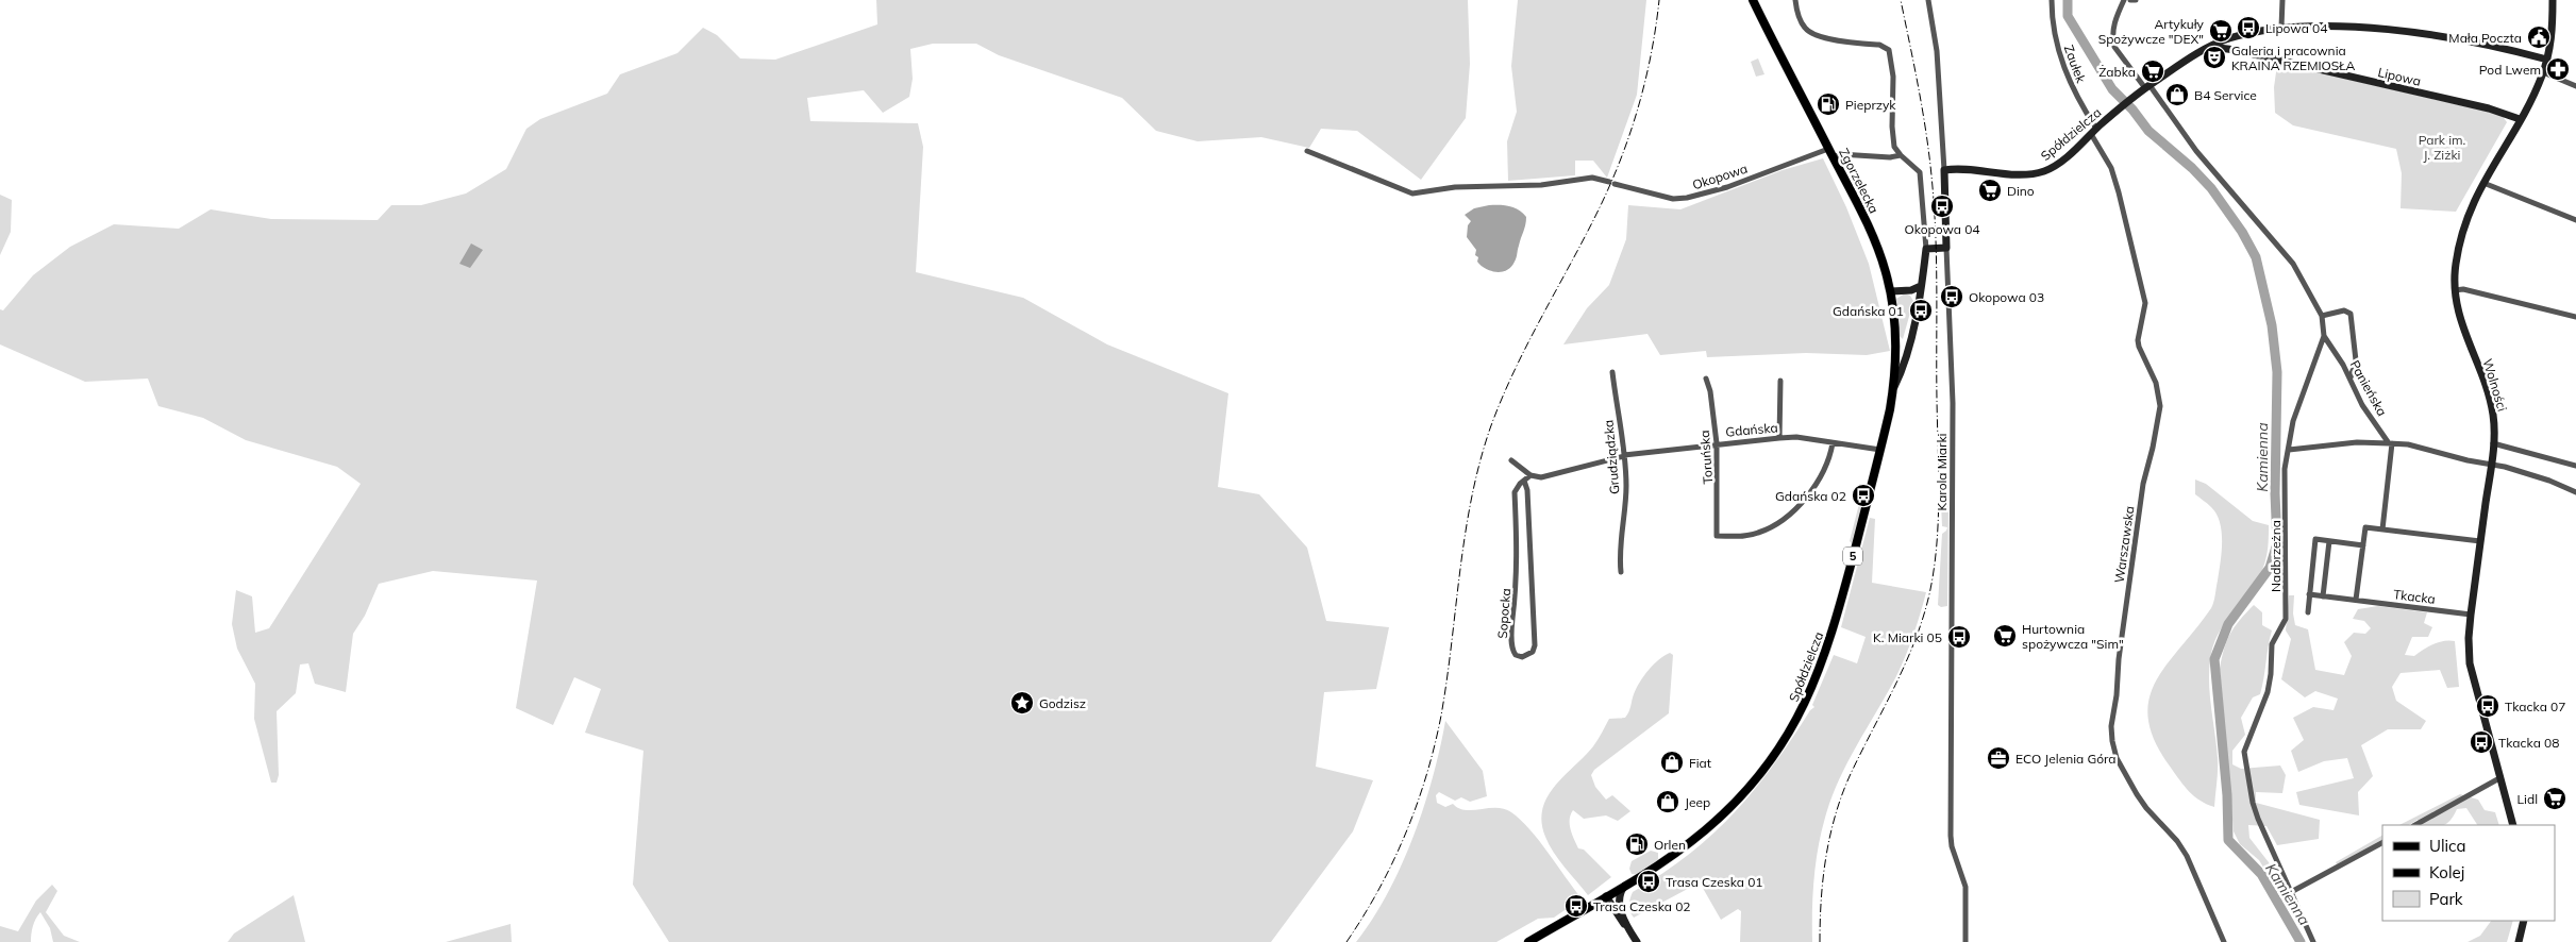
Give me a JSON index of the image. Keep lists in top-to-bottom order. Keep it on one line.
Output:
{"streets":{"main road":["Spółdzielcza","Zgorzelecka","5"],"street":["Zaułek","Lipowa","Okopowa","Wolności","Panieńska","Gdańska","Grudziądzka","Toruńska","Karola Miarki","Warszawska","Nadbrzeżna","Tkacka","Sopocka"]},"crossings":[["Zaułek","Spółdzielcza"],["Zaułek","Warszawska"],["Lipowa","Spółdzielcza"],["Lipowa","Wolności"],["Spółdzielcza","Zgorzelecka"],["Spółdzielcza","Wolności"],["Spółdzielcza","Gdańska"],["Spółdzielcza","Karola Miarki"],["Spółdzielcza","Warszawska"],["Spółdzielcza","5"],["Spółdzielcza","Nadbrzeżna"],["Okopowa","Zgorzelecka"],["Wolności","Tkacka"],["Panieńska","Nadbrzeżna"],["Gdańska","Grudziądzka"],["Gdańska","Toruńska"],["Gdańska","Sopocka"]],"water":["Kamienna"],"parks":["Park im. J. Ziżki"],"places":{"bus stop":["Lipowa 04","Okopowa 04","Okopowa 03","Gdańska 01","Gdańska 02","K. Miarki 05","Tkacka 07","Tkacka 08","Trasa Czeska 01","Trasa Czeska 02"],"supermarket":["Artykuły Spożywcze \"DEX\"","Żabka","Dino","Hurtownia spożywcza \"Sim\"","Lidl"],"public building":["Mała Poczta"],"theatre":["Galeria i pracownia KRAINA RZEMIOSŁA"],"pharmacy":["Pod Lwem"],"shop":["B4 Service","Fiat","Jeep"],"fuel station":["Pieprzyk","Orlen"],"place":["Godzisz"],"office":["ECO Jelenia Góra"]},"legend":["Ulica","Kolej","Park"]}
